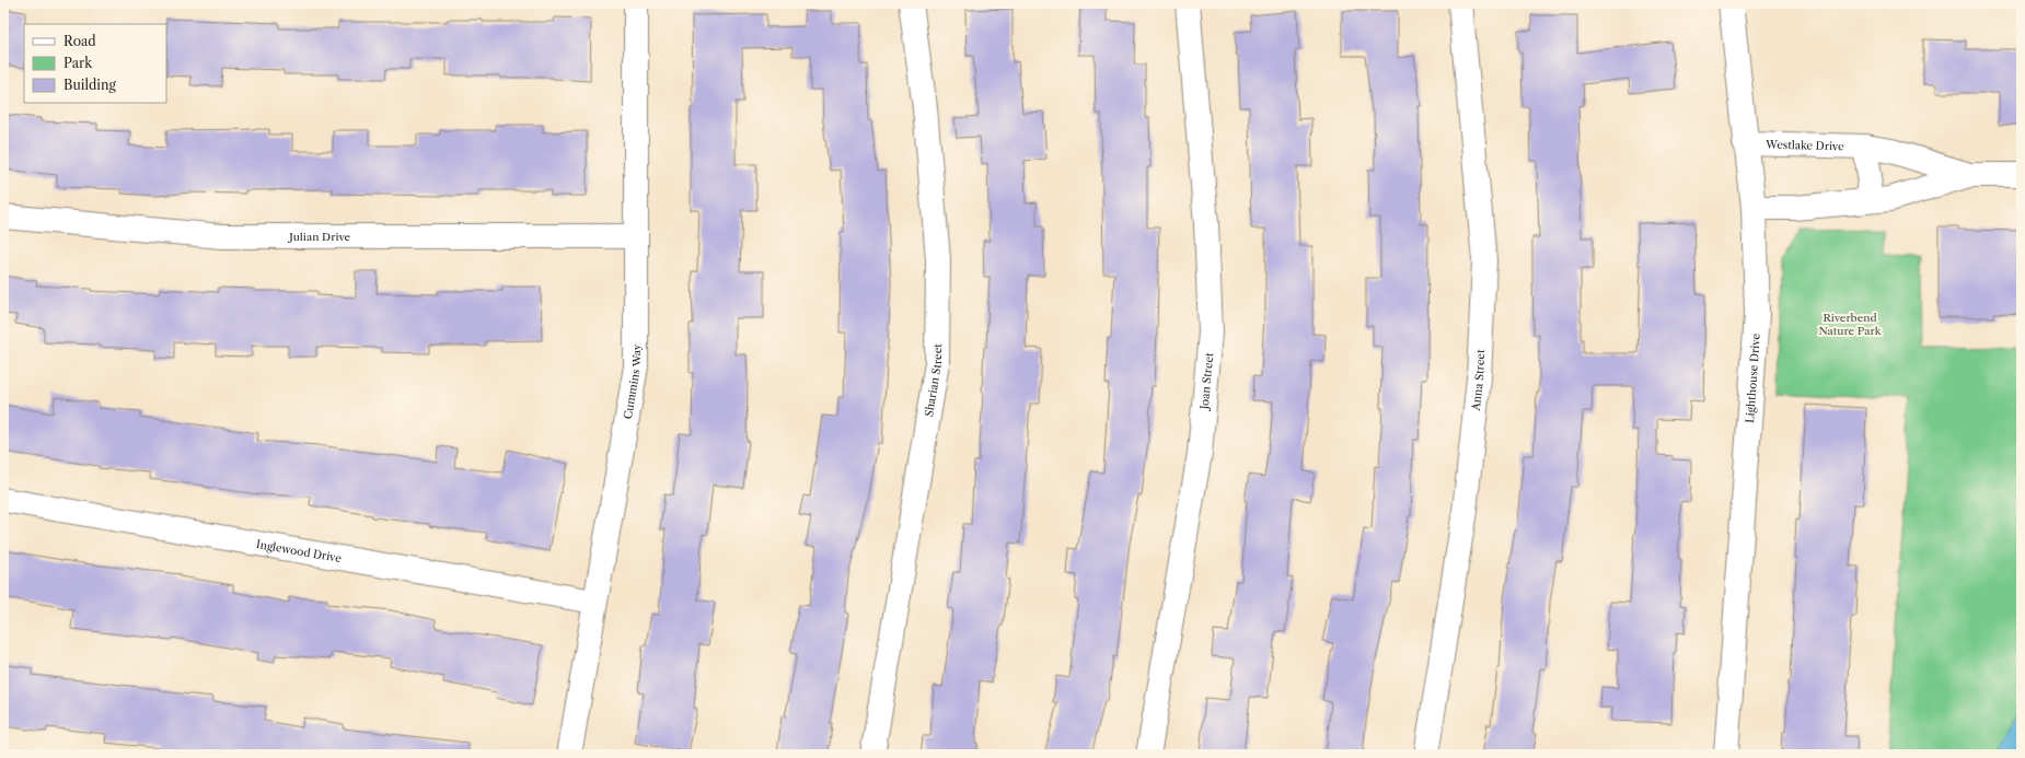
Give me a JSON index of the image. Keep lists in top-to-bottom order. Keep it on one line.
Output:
{"streets":{"street":["Westlake Drive","Julian Drive","Lighthouse Drive","Sharian Street","Joan Street","Anna Street","Cummins Way","Inglewood Drive"]},"crossings":[["Westlake Drive","Lighthouse Drive"],["Julian Drive","Cummins Way"],["Cummins Way","Inglewood Drive"]],"parks":["Riverbend Nature Park"],"legend":["Road","Park","Building"]}
